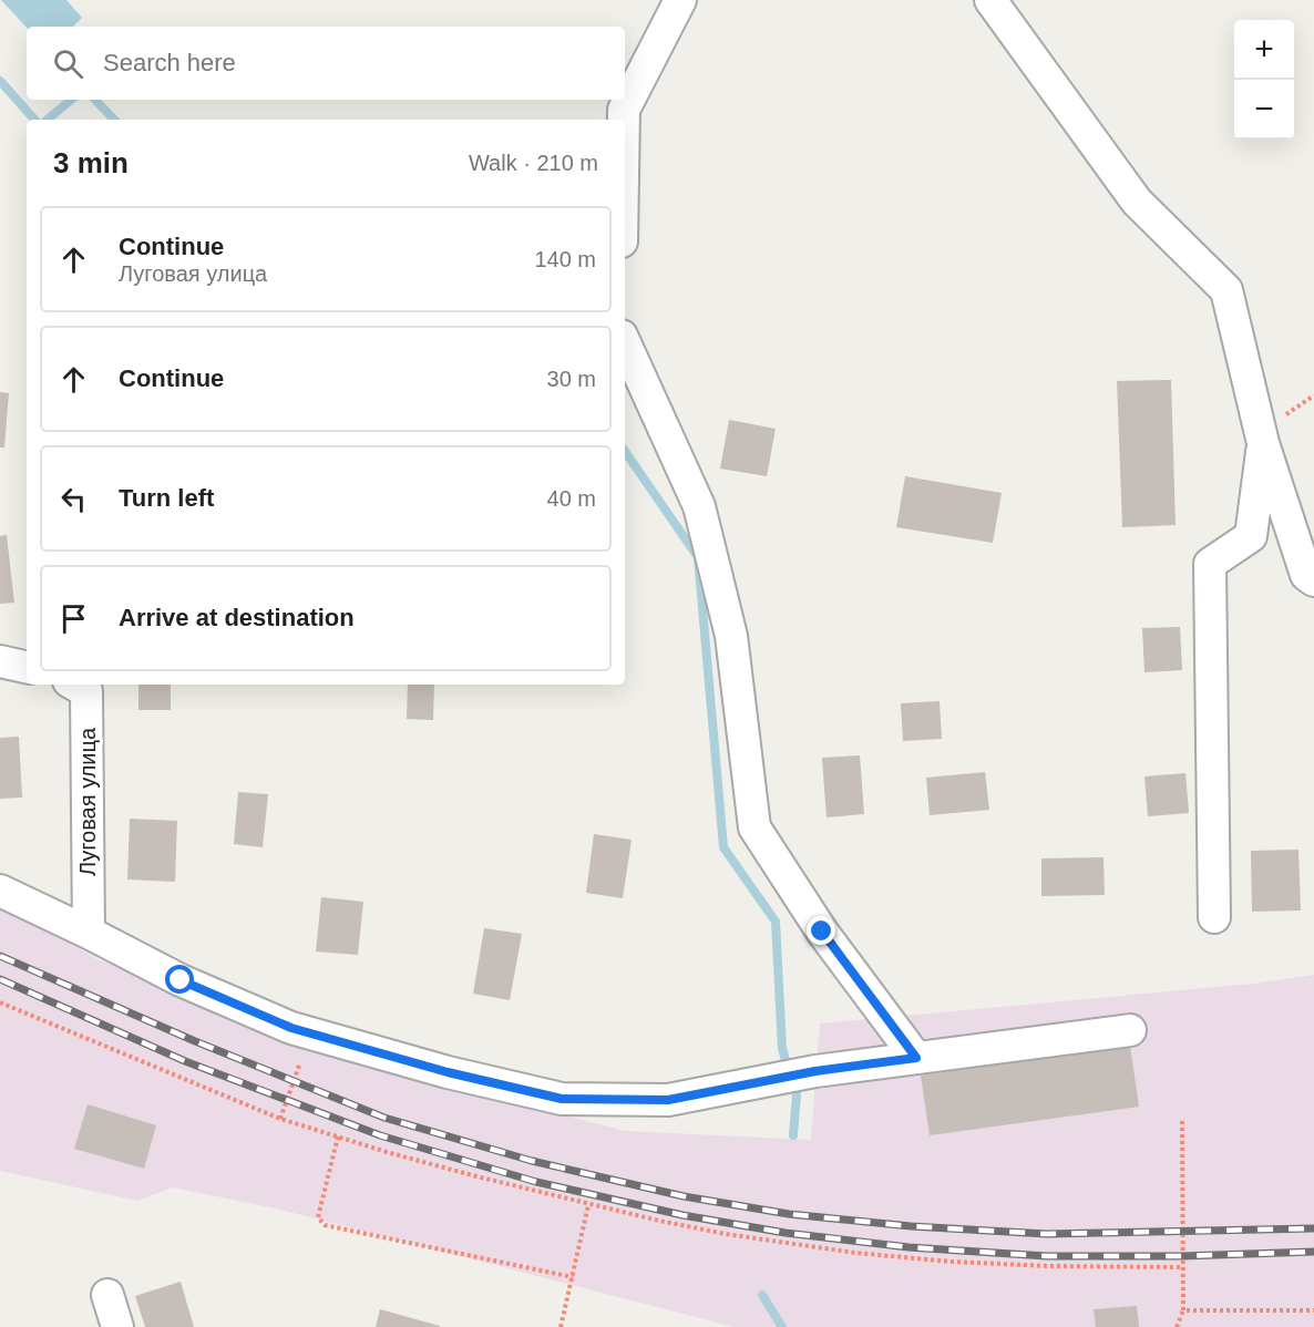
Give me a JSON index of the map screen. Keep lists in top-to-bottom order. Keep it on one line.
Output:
{"streets":{"street":["Луговая улица"]},"page":{"map_buttons":["+","−"],"search":"Search here","heading":["3 min","Walk · 210 m"],"list":[["Continue","Луговая улица","140 m"],["Continue","30 m"],["Turn left","40 m"],"Arrive at destination"]}}
